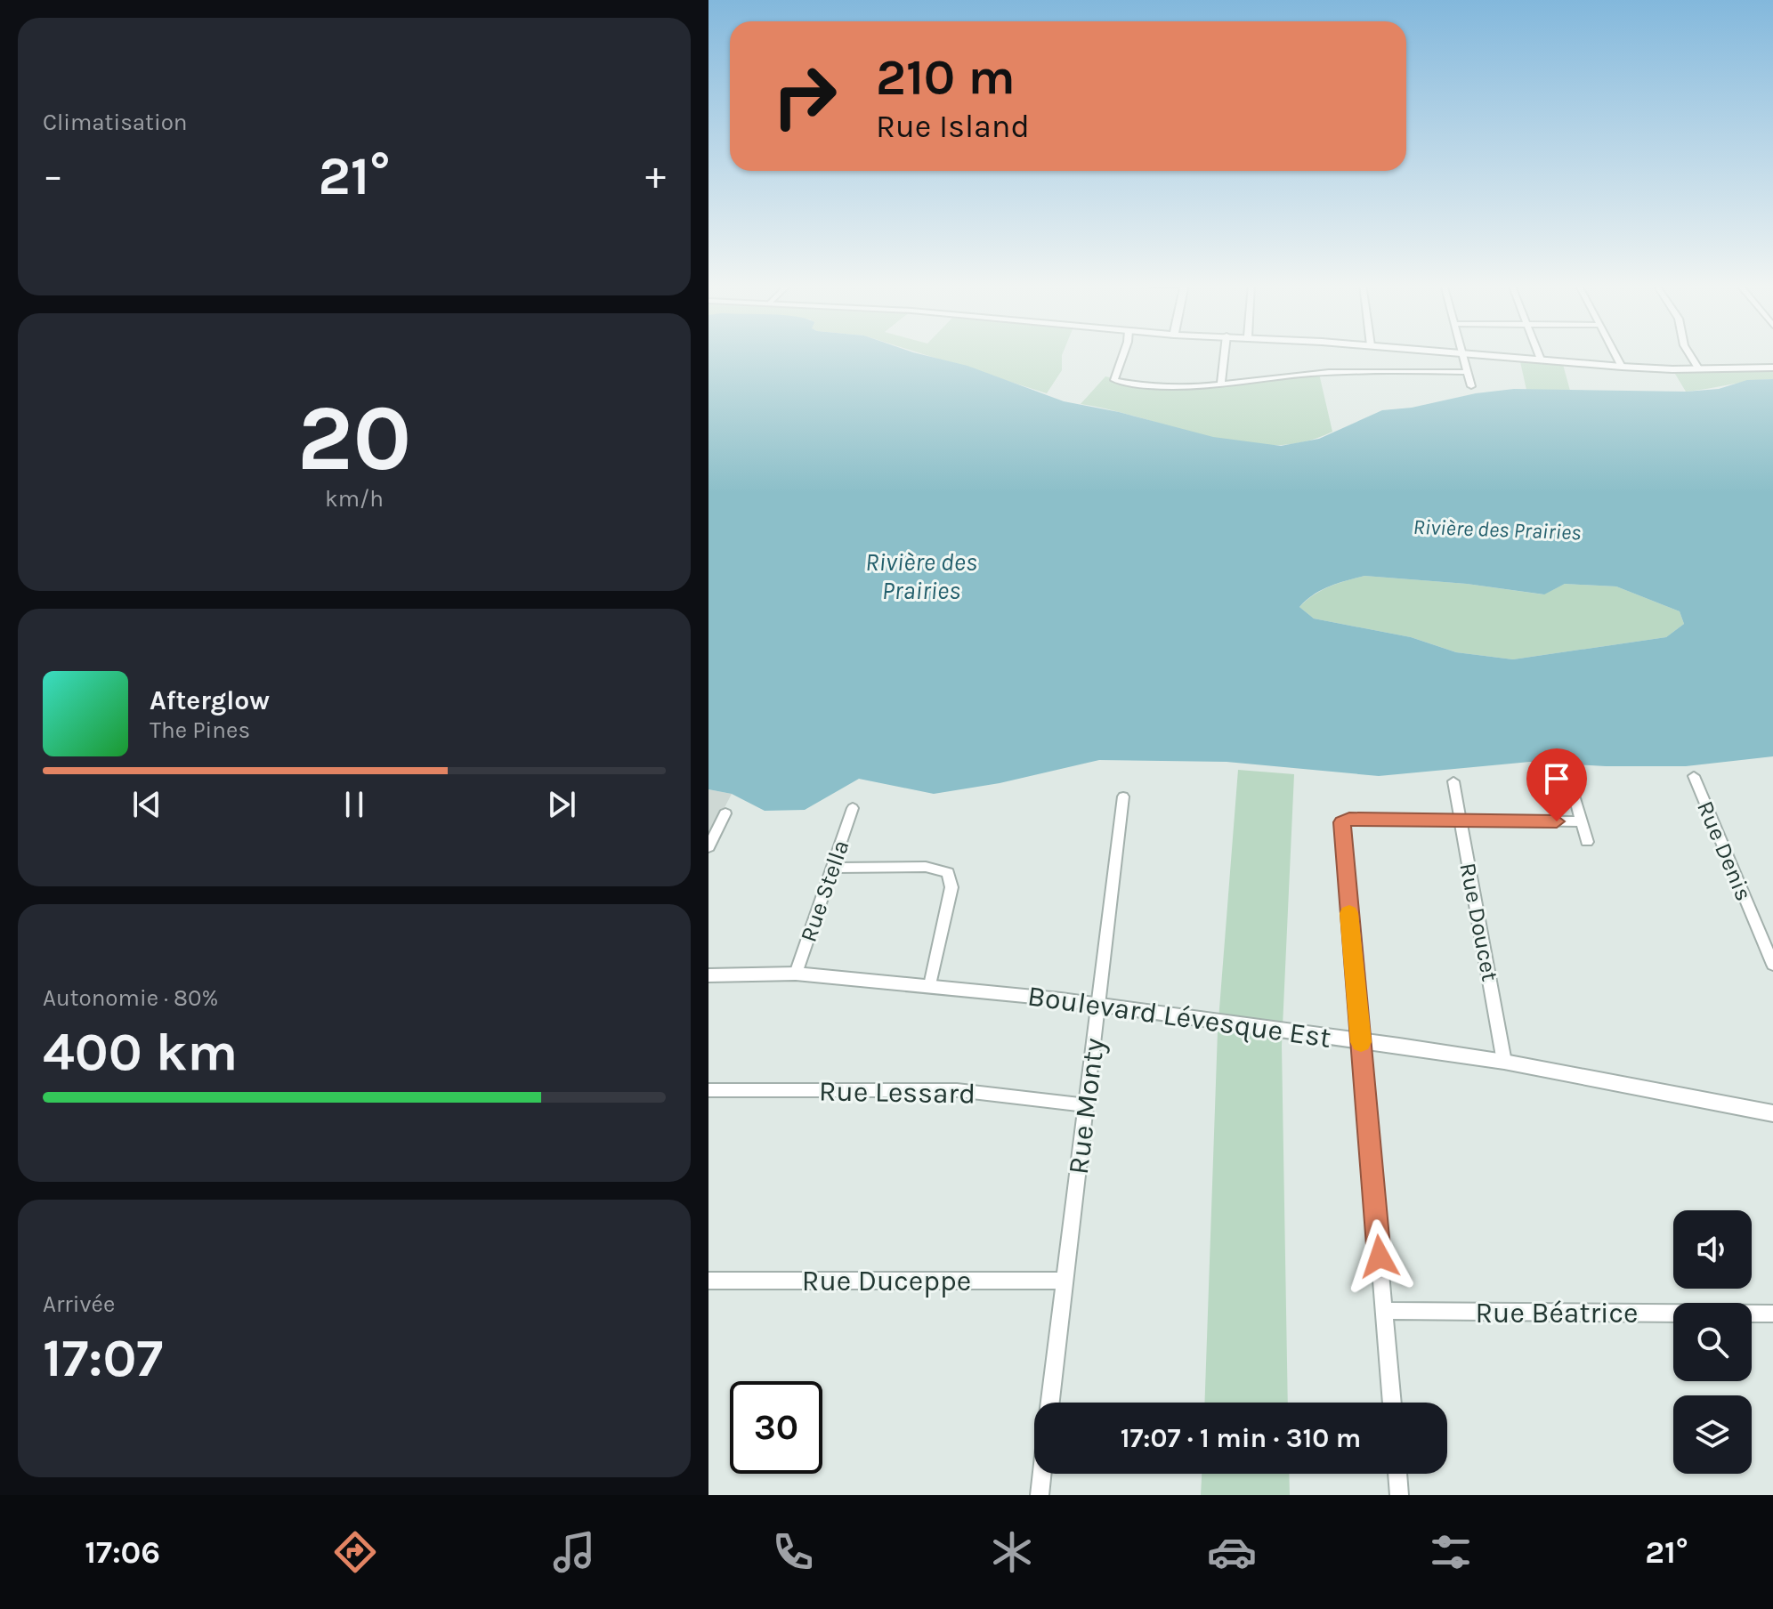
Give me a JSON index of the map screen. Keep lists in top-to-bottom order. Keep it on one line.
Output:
{"streets":{"street":["Rue Denis","Rue Stella","Rue Doucet","Boulevard Lévesque Est","Rue Lessard","Rue Monty","Rue Duceppe","Rue Béatrice"]},"crossings":[["Rue Stella","Boulevard Lévesque Est"],["Rue Doucet","Boulevard Lévesque Est"],["Boulevard Lévesque Est","Rue Monty"],["Rue Lessard","Rue Monty"],["Rue Monty","Rue Duceppe"]],"water":["Rivière des Prairies"],"page":{"tile":["Climatisation",["20","km/h"],["Autonomie · 80%","400 km"],["Arrivée","17:07"]],"turn":["210 m","Rue Island"],"heat":["−","21°","+"],"song":["Afterglow","The Pines"],"limit":"30","trip":"17:07 · 1 min · 310 m","tabs":["17:06","21°"]}}
